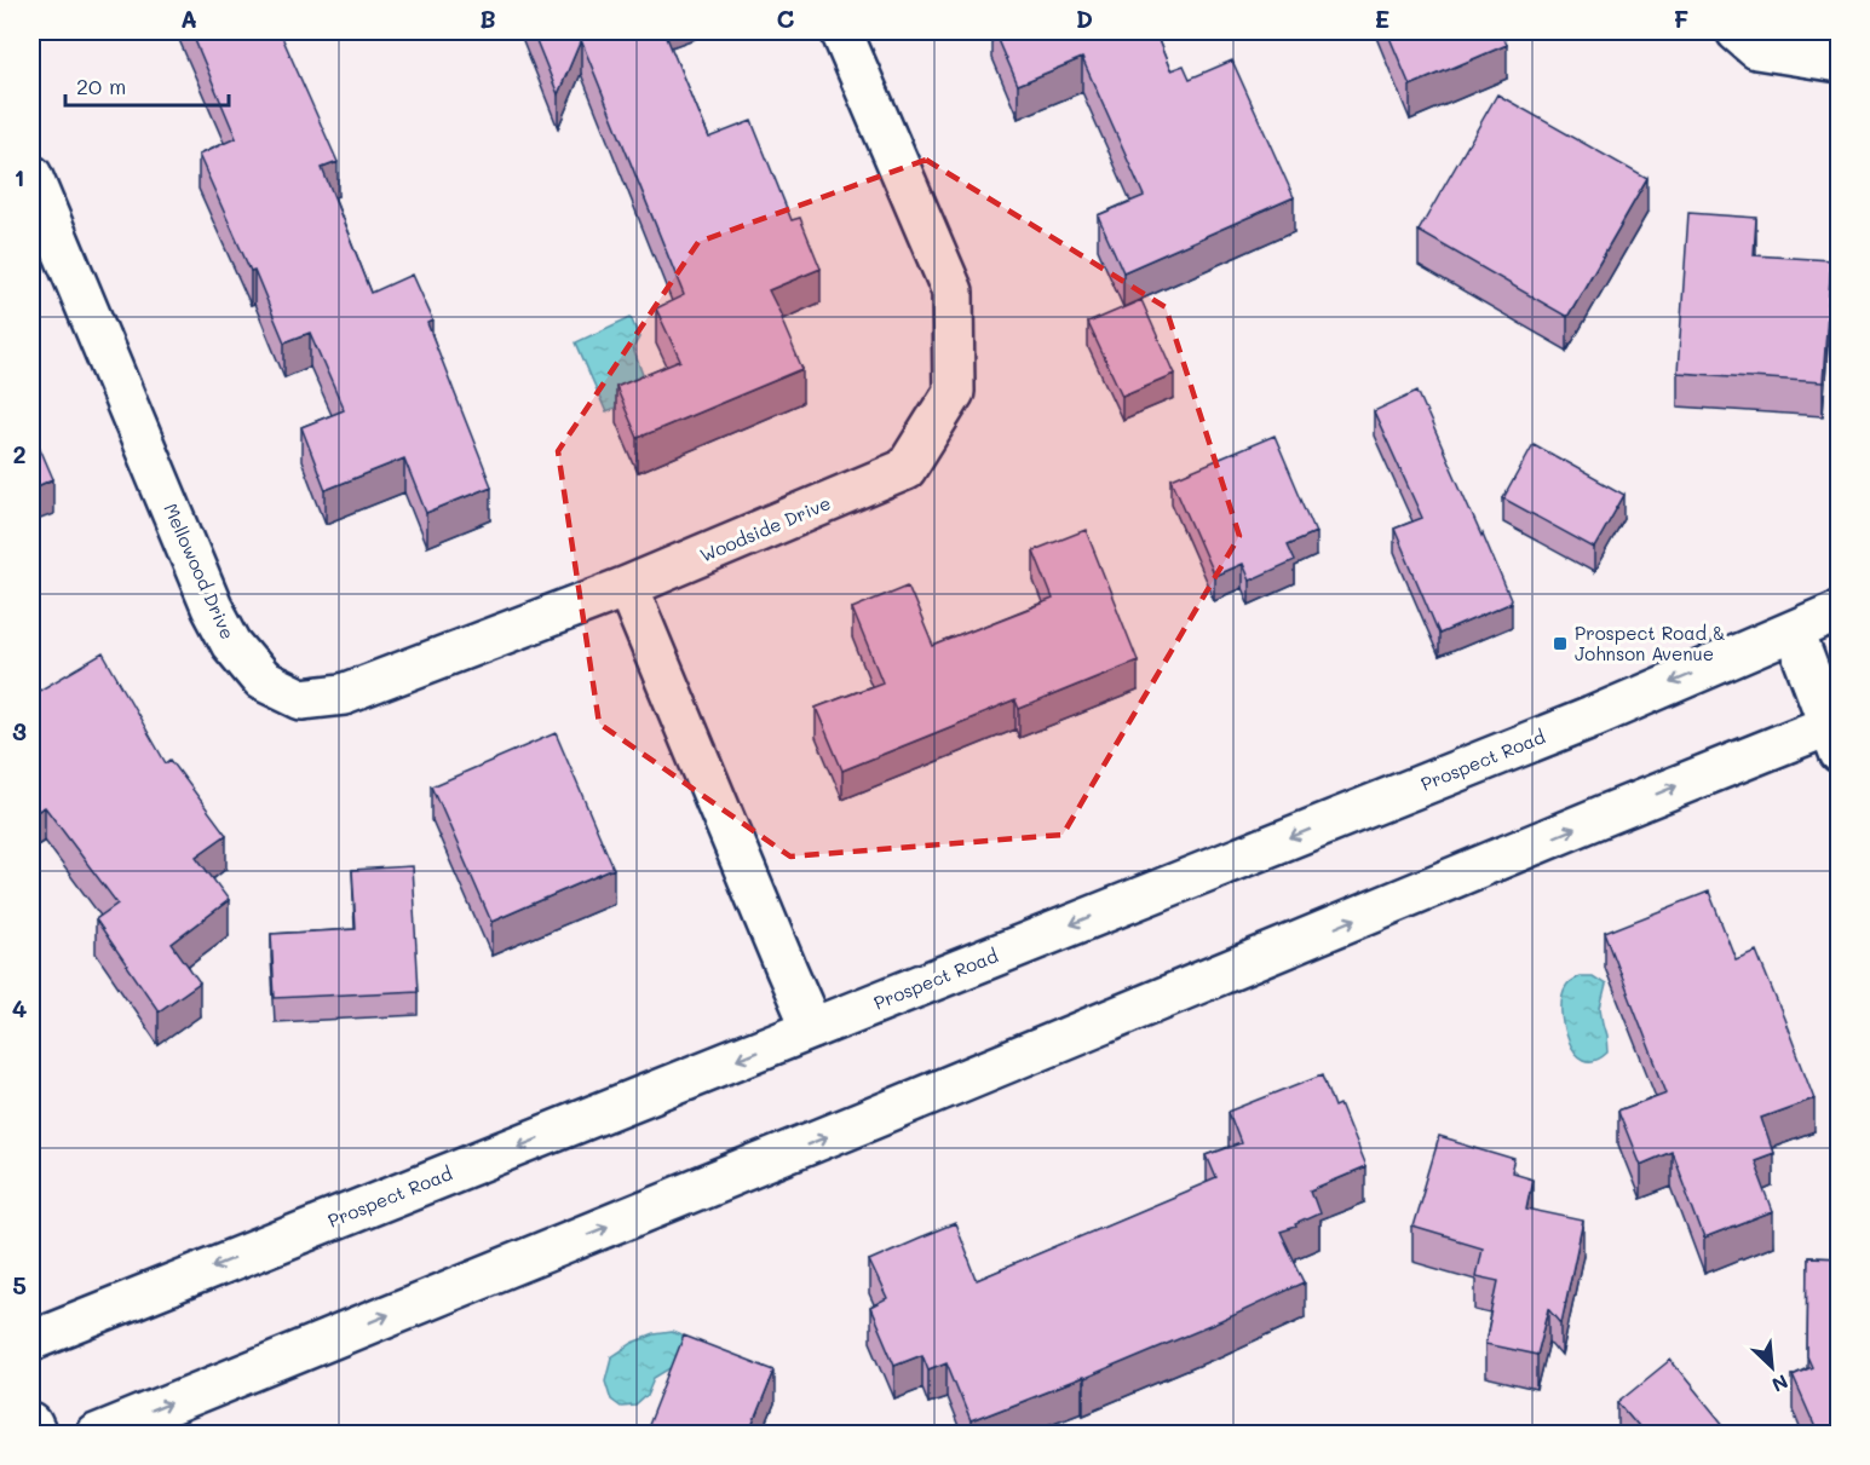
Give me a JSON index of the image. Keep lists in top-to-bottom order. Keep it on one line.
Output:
{"streets":{"main road":["Woodside Drive","Mellowood Drive","Prospect Road"]},"crossings":[["Woodside Drive","Mellowood Drive"]],"places":{"transit":["Prospect Road & Johnson Avenue"]},"scale_bar":"20 m","north":"bottom right","grid":{"columns":["A","B","C","D","E","F"],"rows":["1","2","3","4","5"]}}
